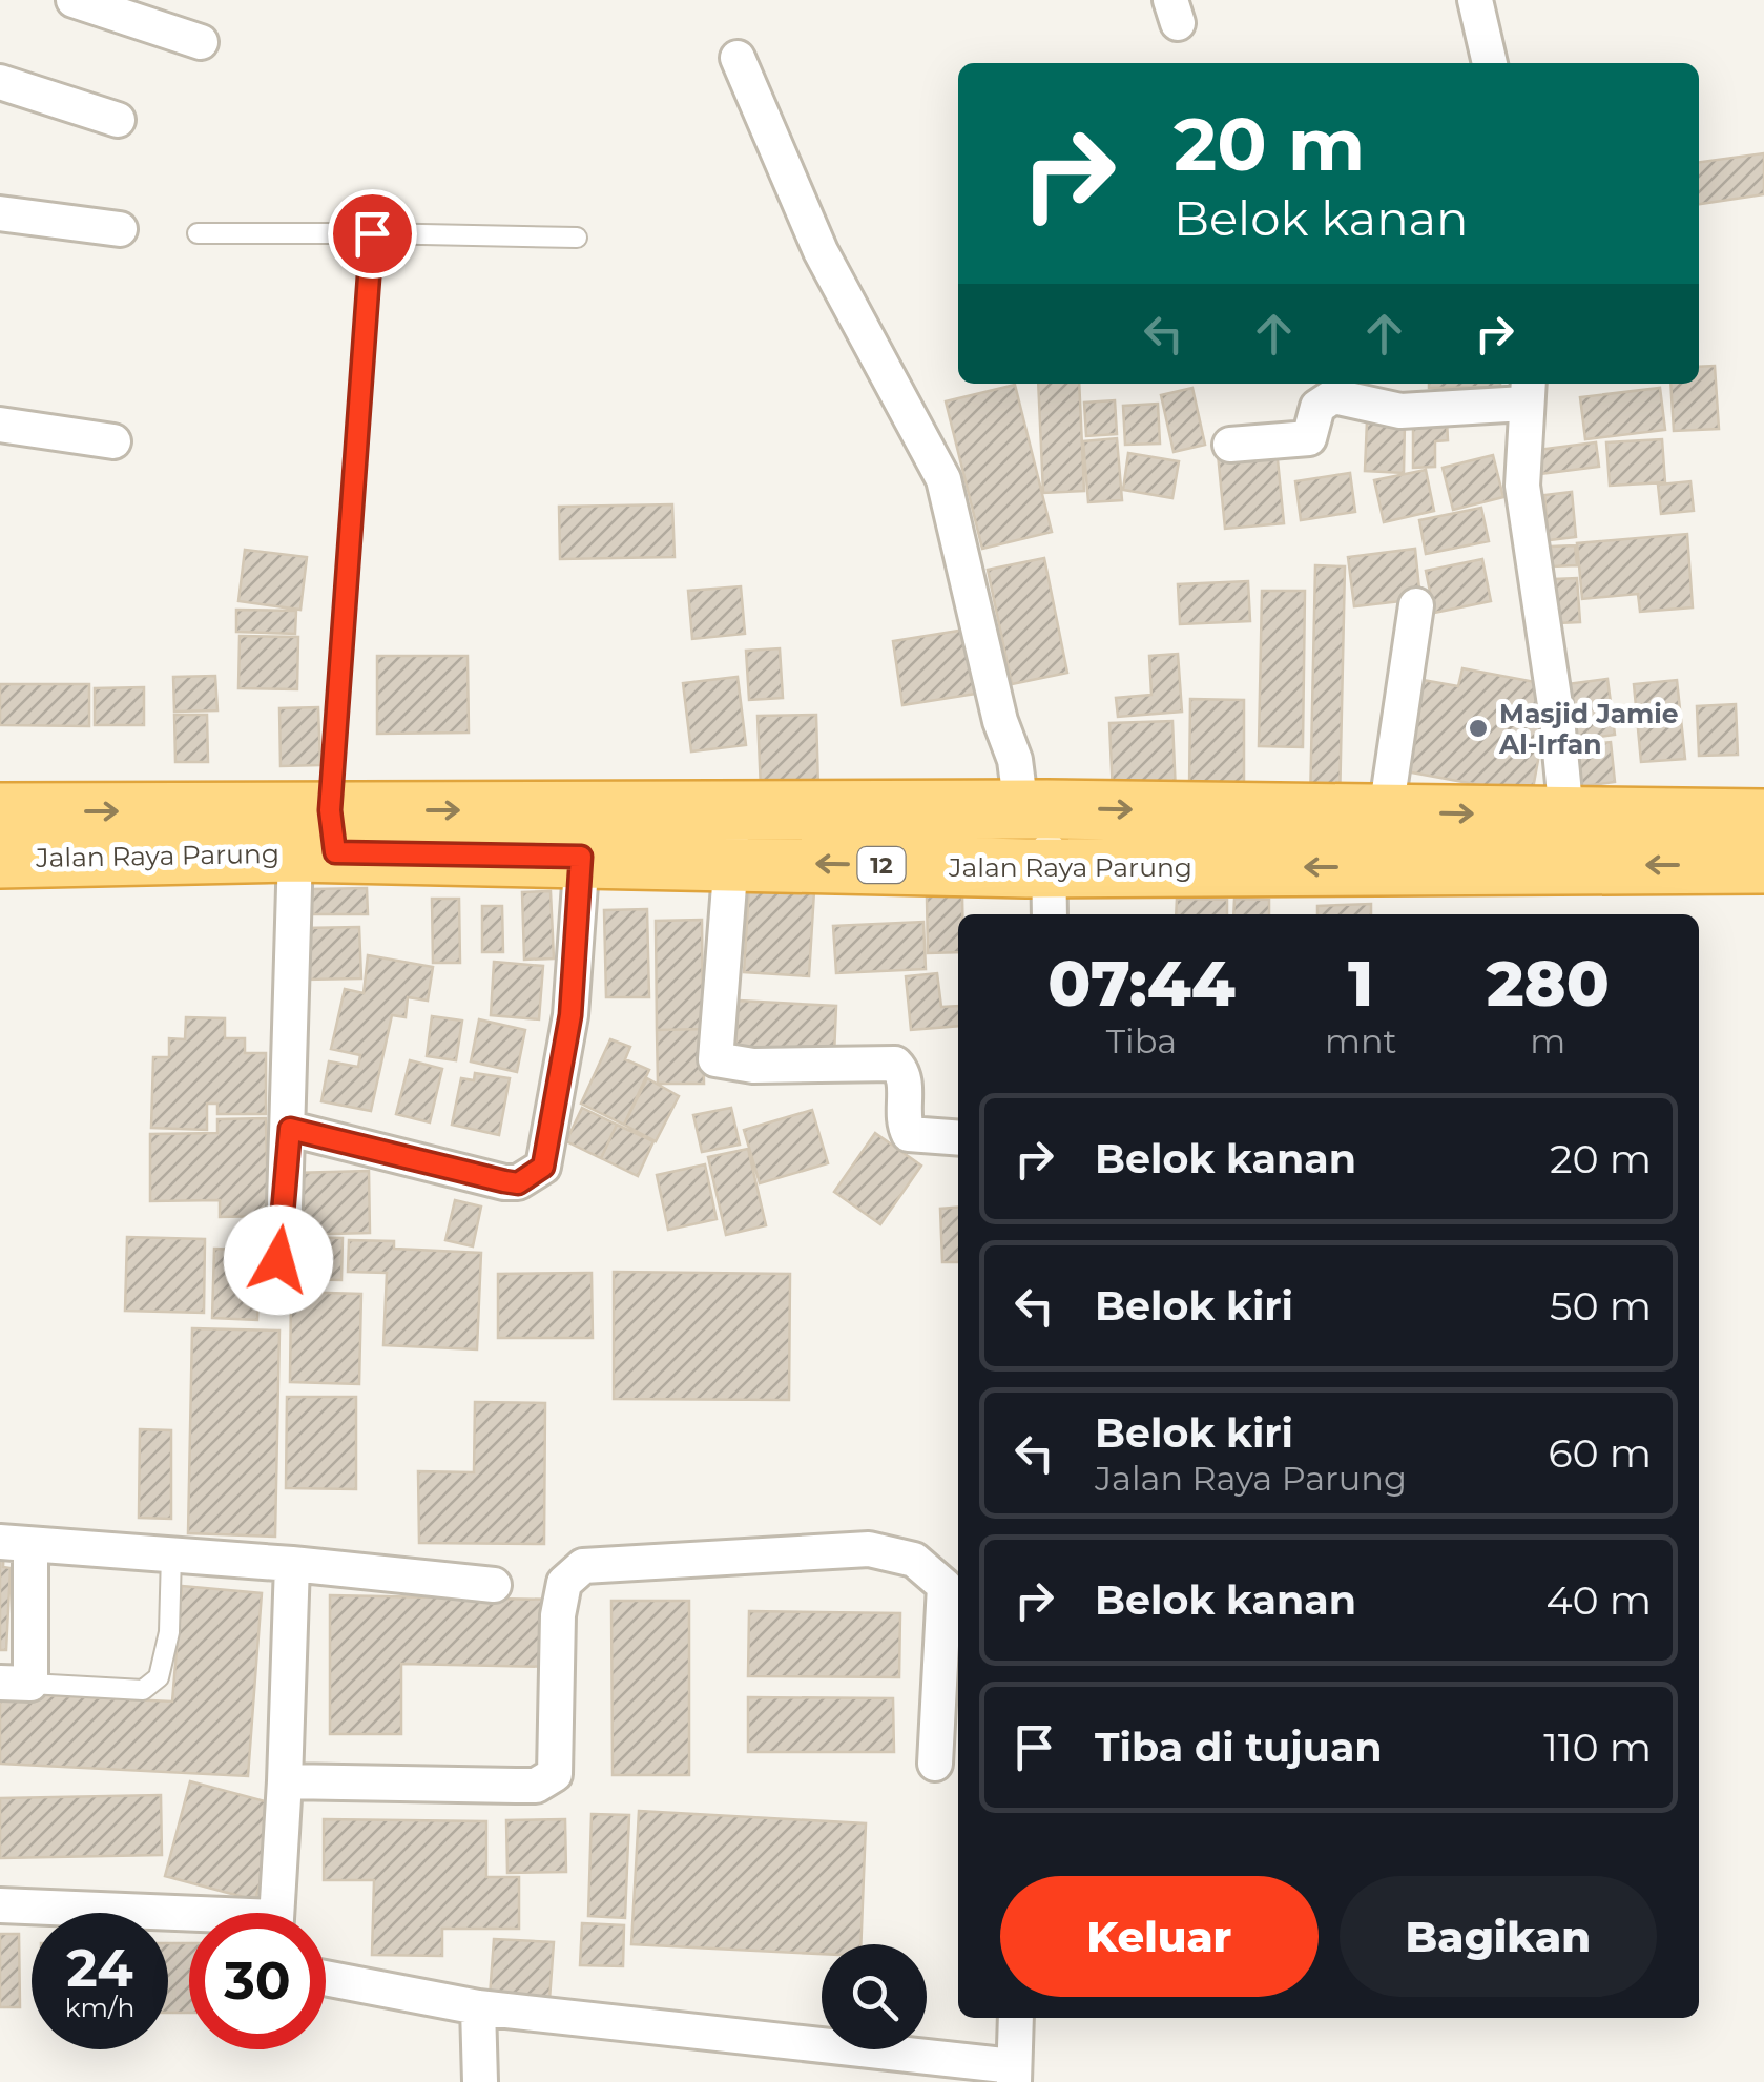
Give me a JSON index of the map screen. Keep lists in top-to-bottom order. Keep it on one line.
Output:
{"streets":{"highway":["Jalan Raya Parung","12"]},"places":["Masjid Jamie Al-Irfan"],"page":{"turn":["20 m","Belok kanan"],"eta":["07:44","Tiba","1","mnt","280","m"],"list":[{"name":"Belok kanan","value":"20 m"},{"name":"Belok kiri","value":"50 m"},{"name":"Belok kiri","note":"Jalan Raya Parung","value":"60 m"},{"name":"Belok kanan","value":"40 m"},{"name":"Tiba di tujuan","value":"110 m"}],"buttons":["Keluar","Bagikan"],"speed":"24 km/h","limit":"30"}}
